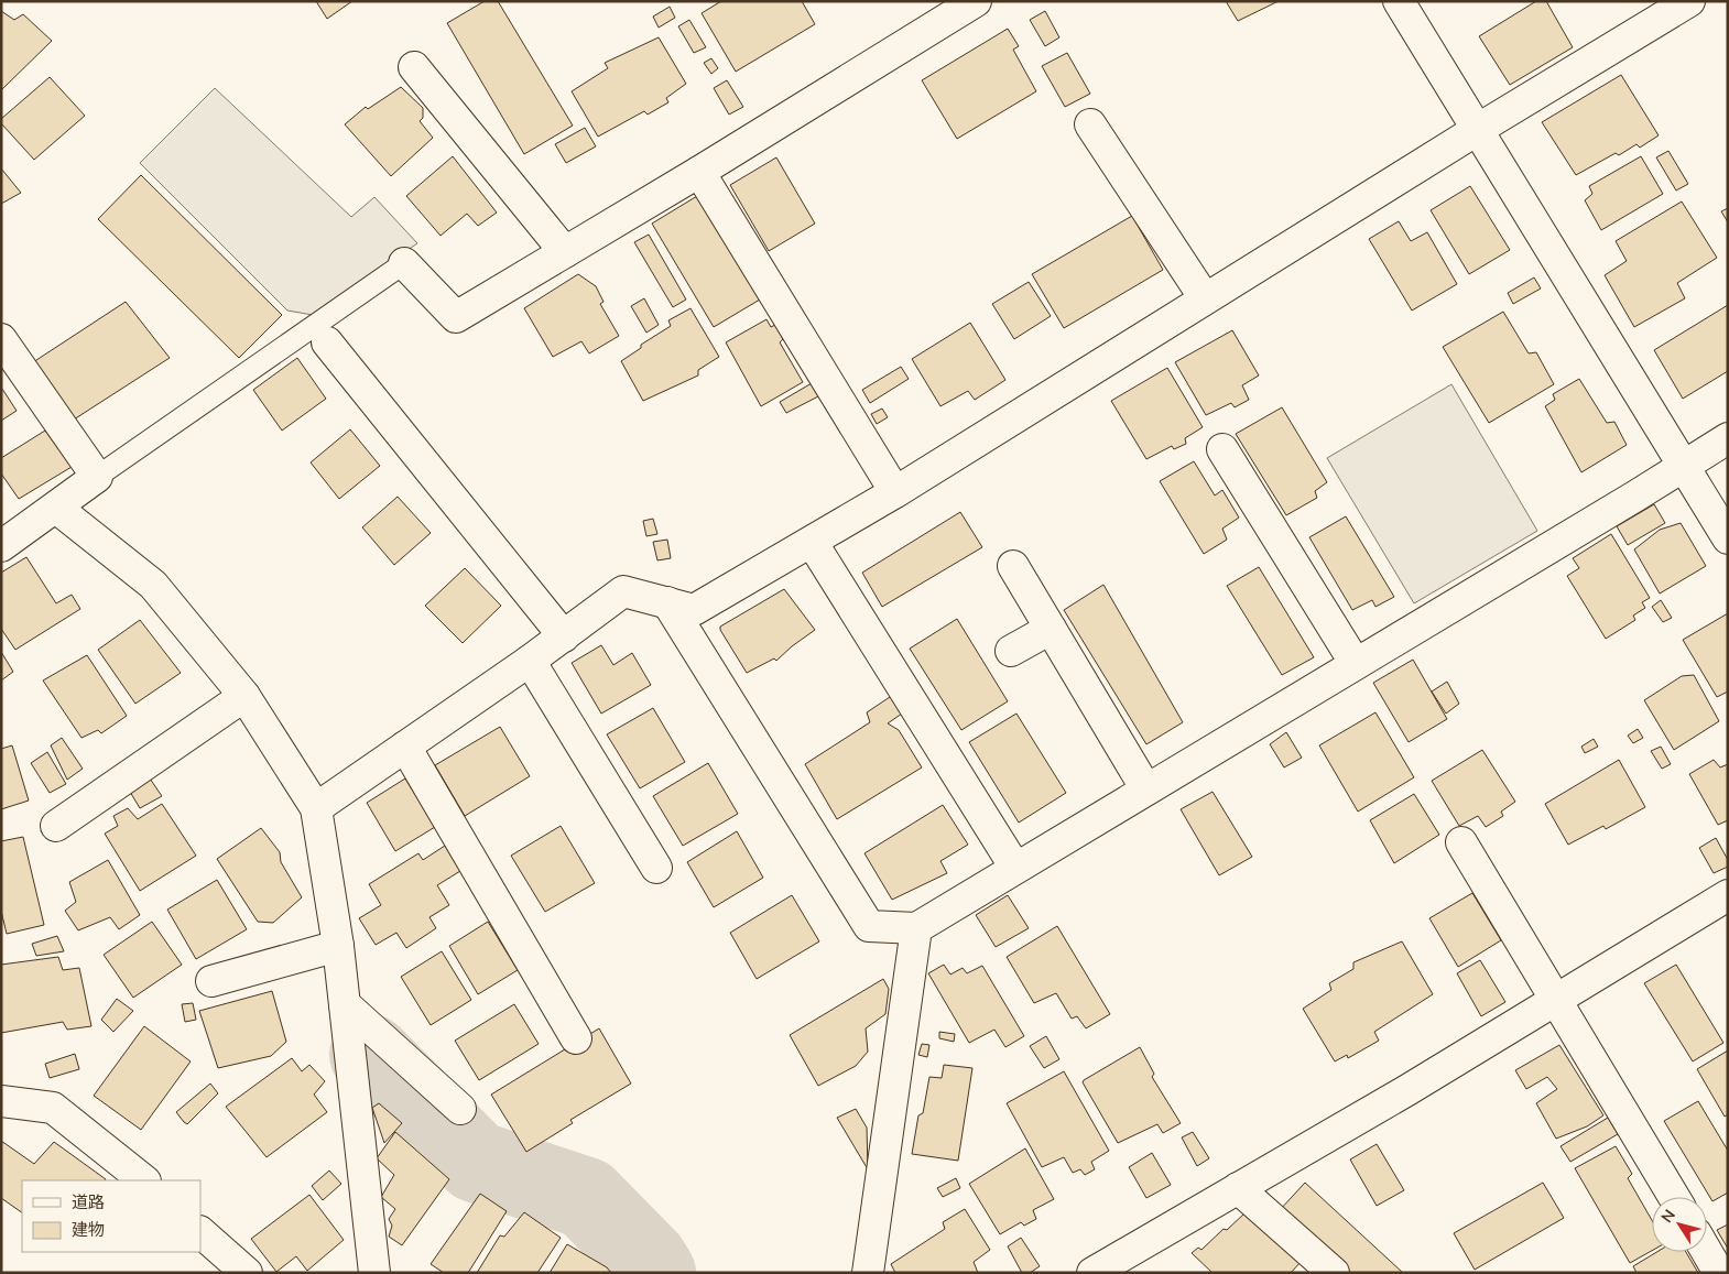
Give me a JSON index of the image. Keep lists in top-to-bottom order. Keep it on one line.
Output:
{"legend":["道路","建物"],"north":"top left"}
